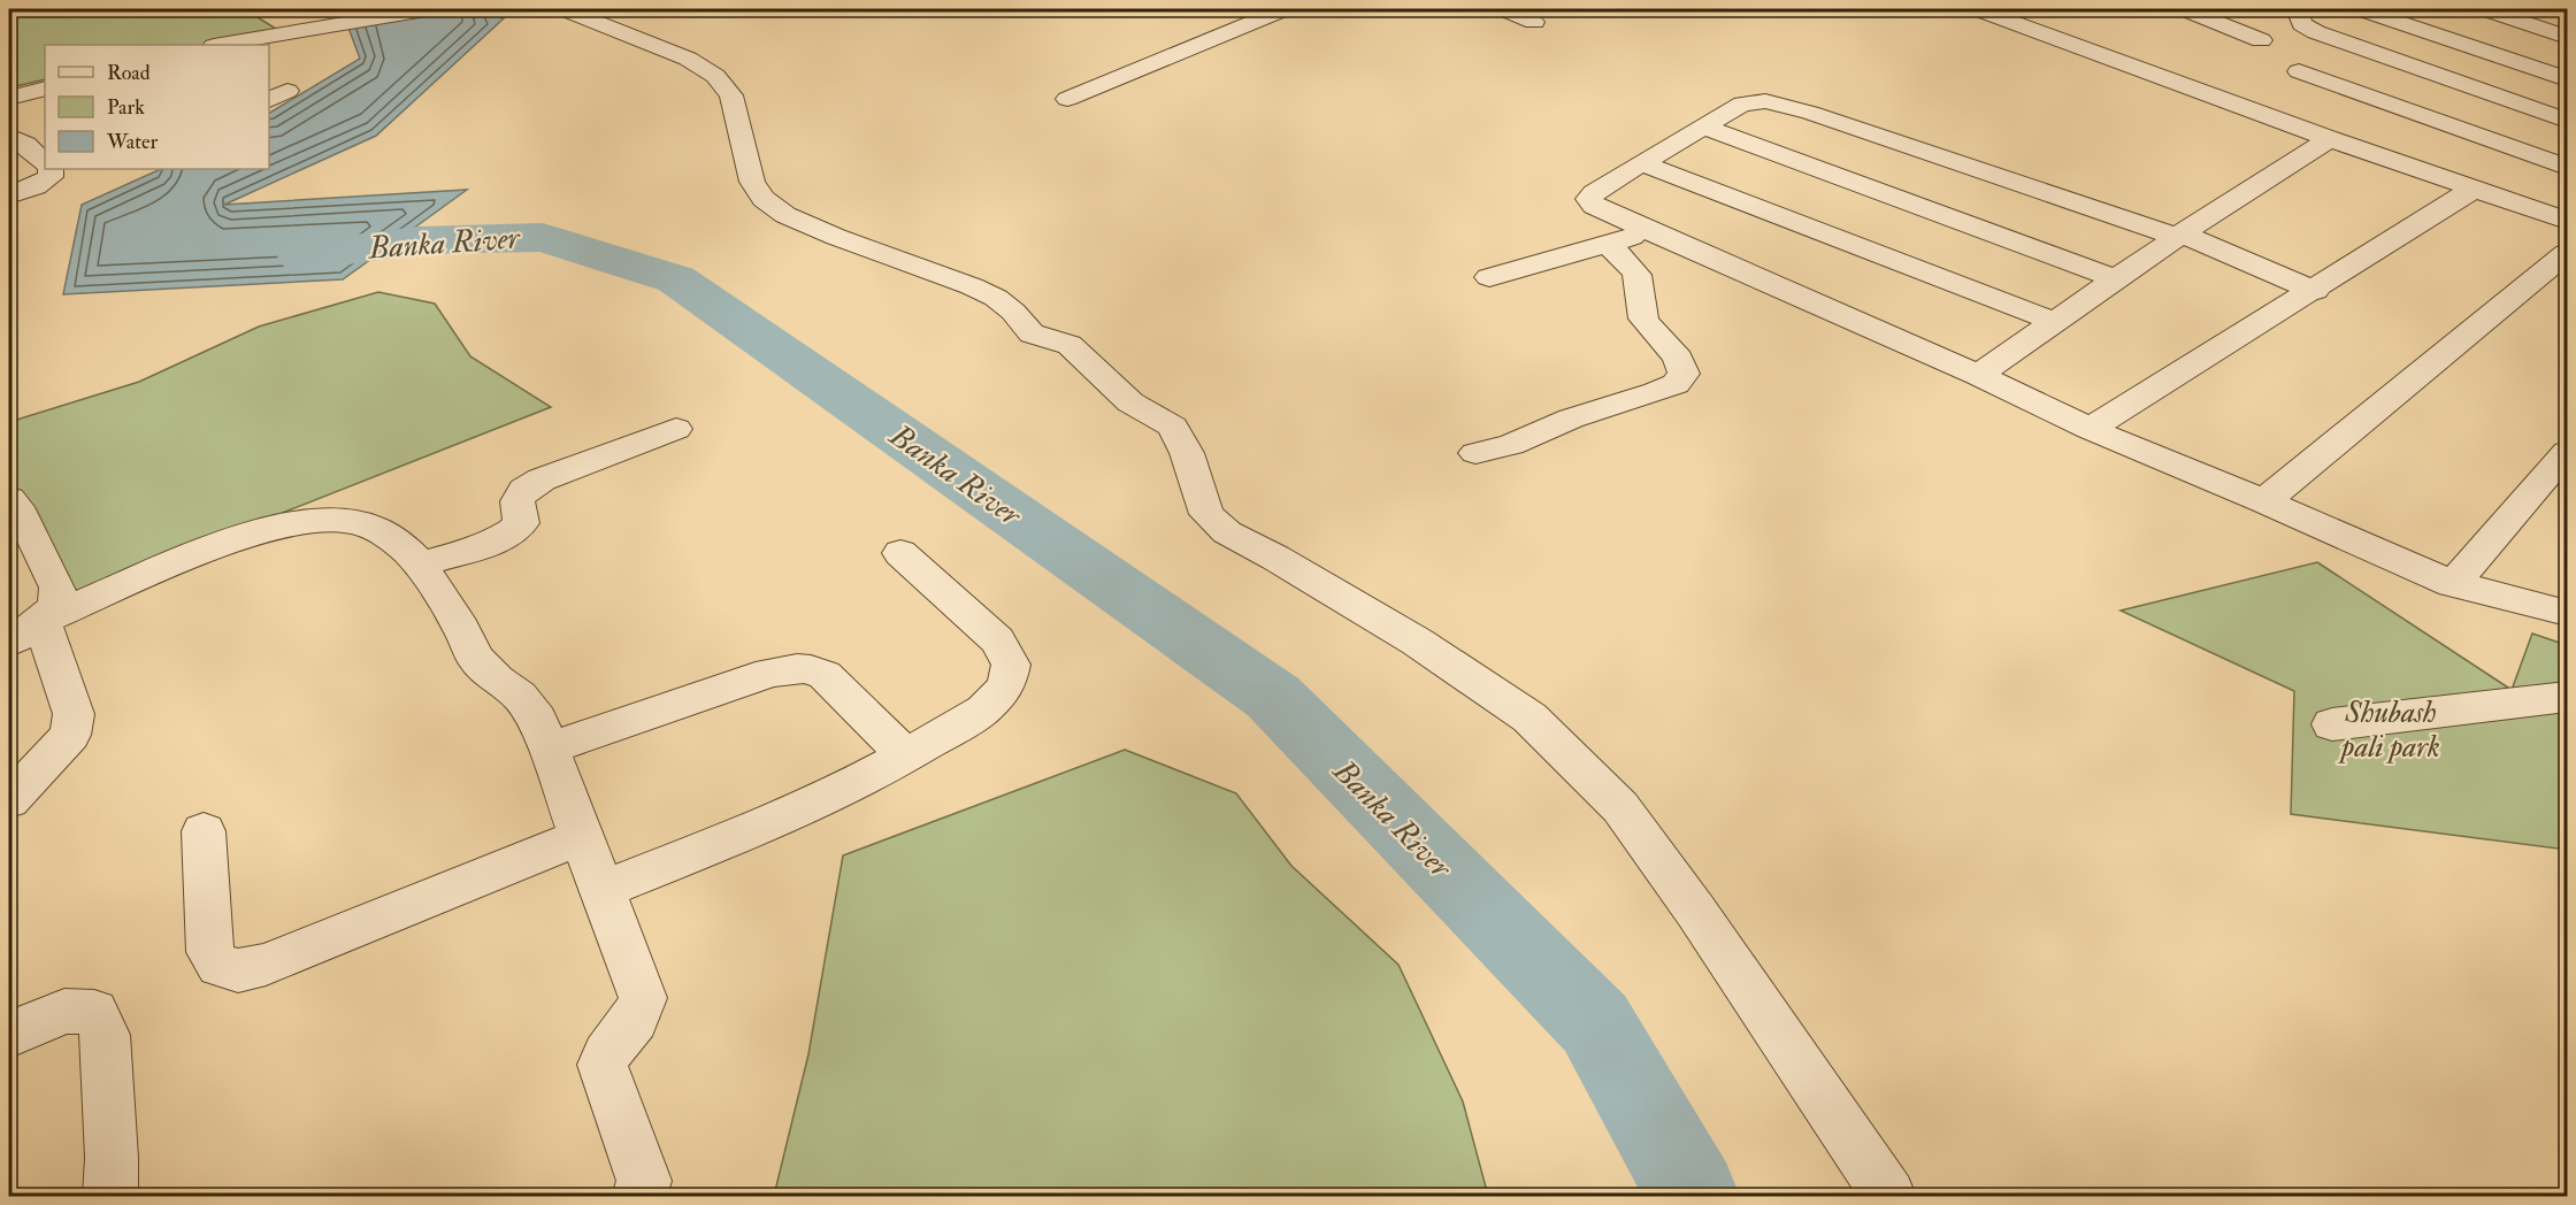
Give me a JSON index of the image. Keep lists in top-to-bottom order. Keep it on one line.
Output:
{"water":["Banka River"],"parks":["Shubash pali park"],"legend":["Road","Park","Water"]}
